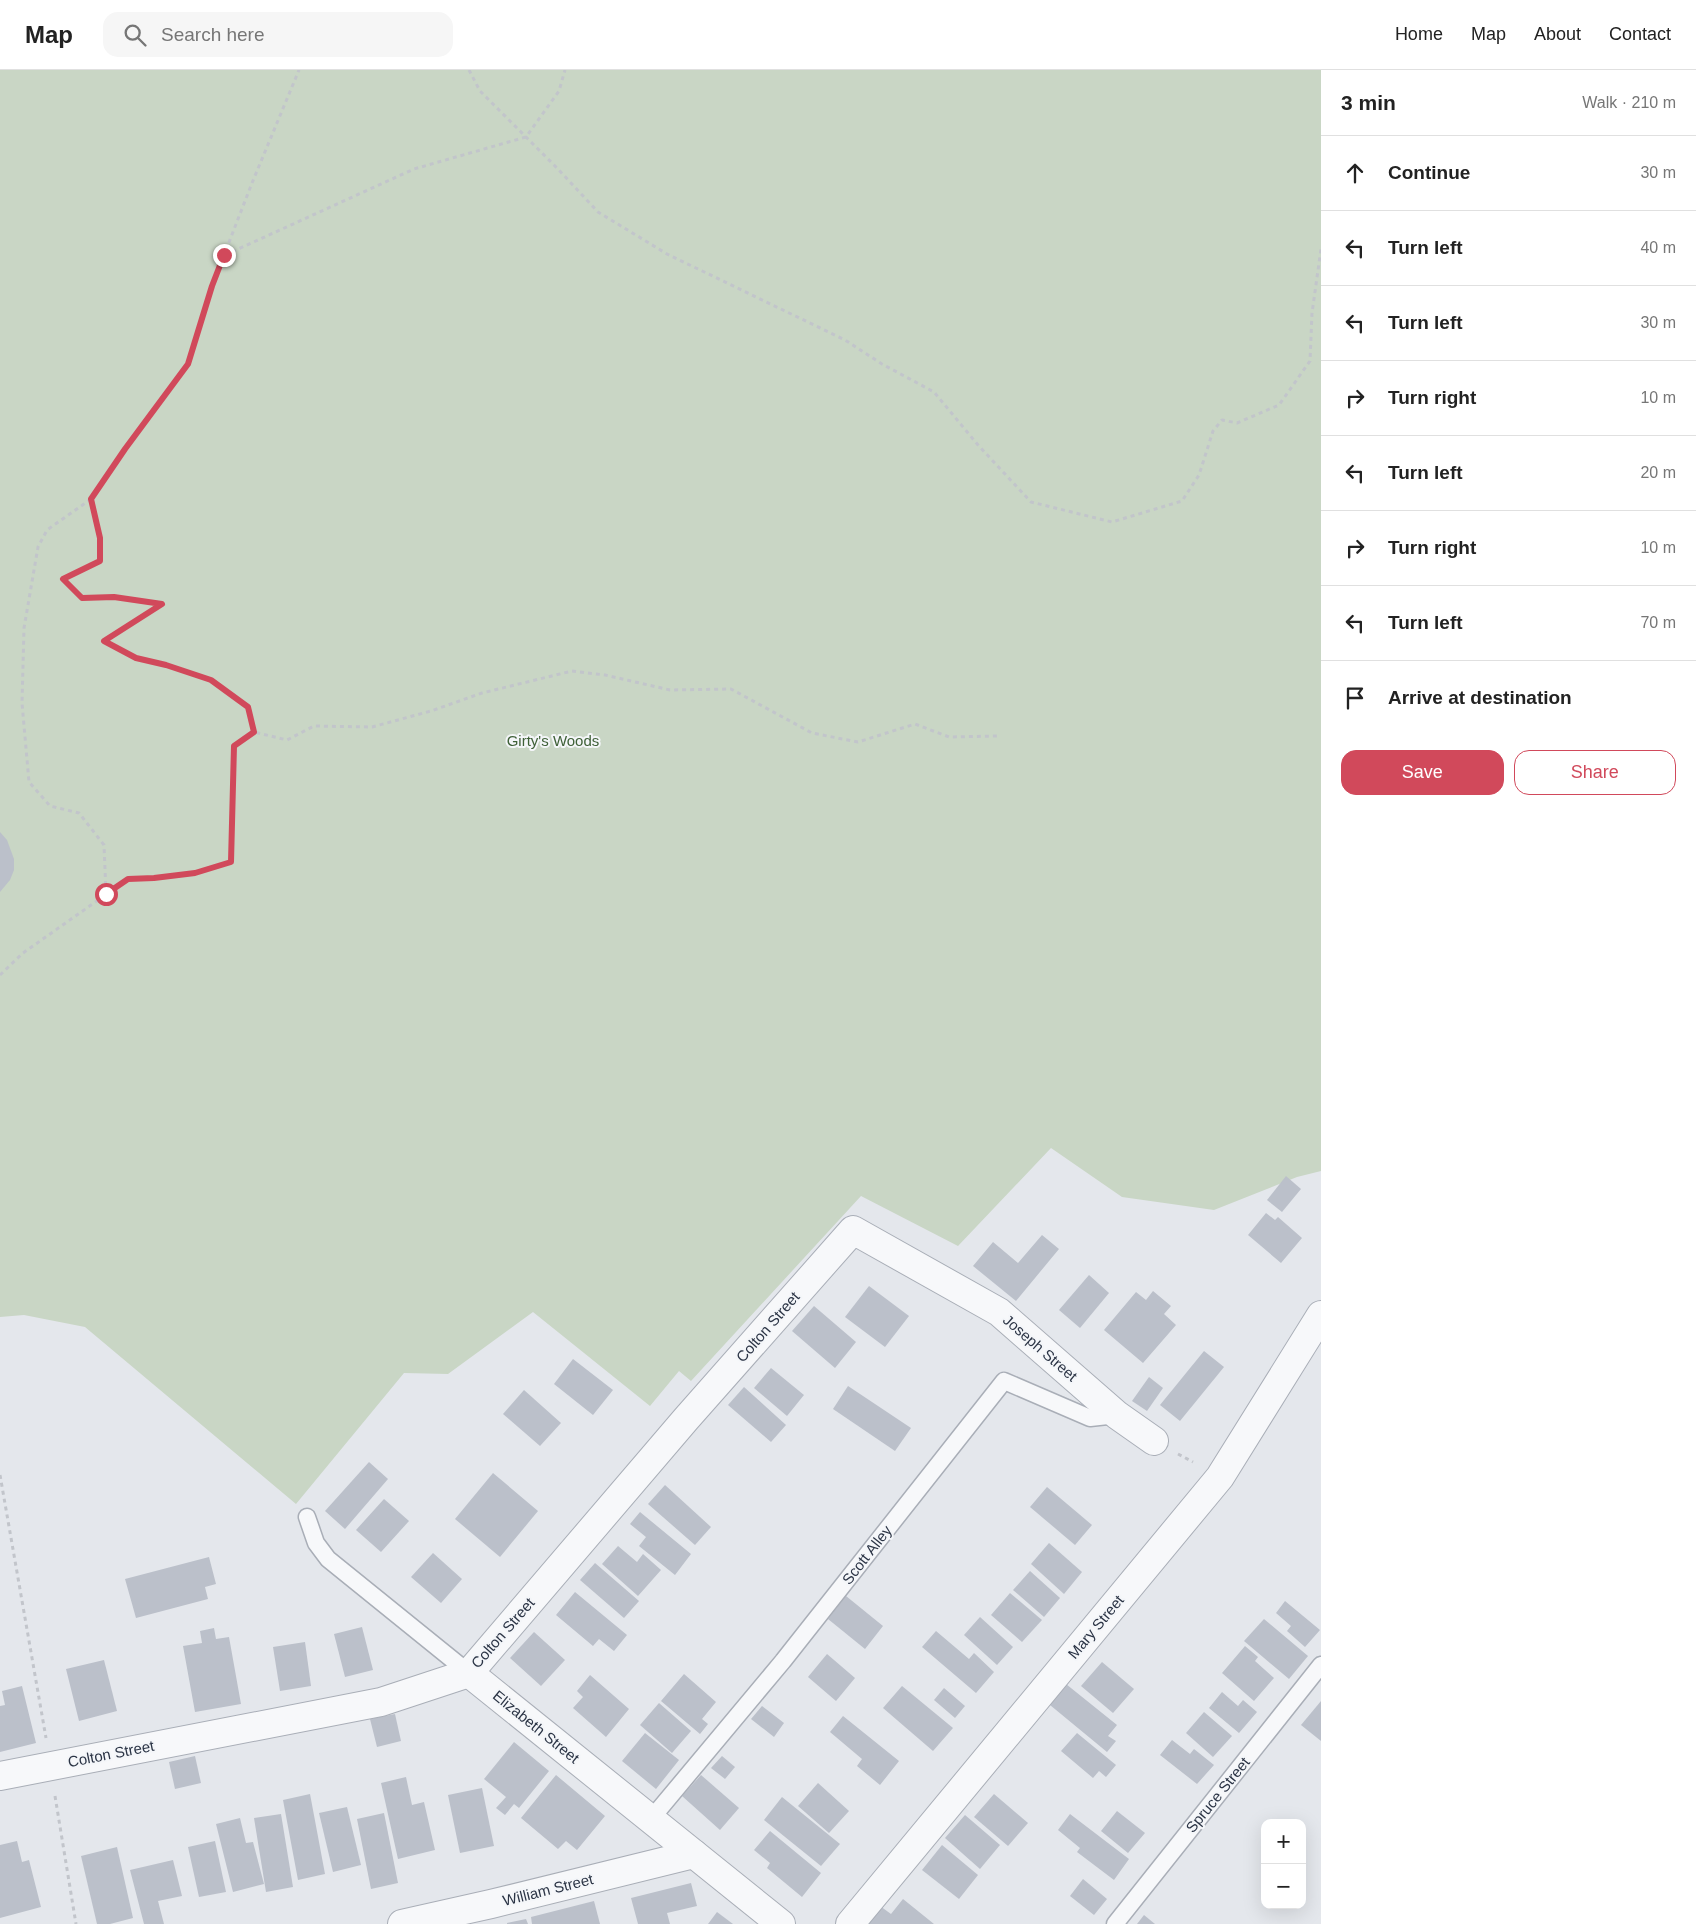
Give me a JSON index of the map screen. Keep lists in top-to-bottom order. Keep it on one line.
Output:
{"streets":{"street":["Colton Street","Joseph Street","Mary Street","Elizabeth Street","William Street"],"lane":["Scott Alley","Spruce Street"]},"crossings":[["Colton Street","Joseph Street"],["Colton Street","Elizabeth Street"],["Joseph Street","Scott Alley"],["Scott Alley","Elizabeth Street"],["Elizabeth Street","William Street"]],"parks":["Girty's Woods"],"page":{"header":"Map","search":"Search here","nav":["Home","Map","About","Contact"],"heading":["3 min","Walk · 210 m"],"list":[["Continue","30 m"],["Turn left","40 m"],["Turn left","30 m"],["Turn right","10 m"],["Turn left","20 m"],["Turn right","10 m"],["Turn left","70 m"],"Arrive at destination"],"buttons":["Save","Share"],"map_buttons":["+","−"]}}
